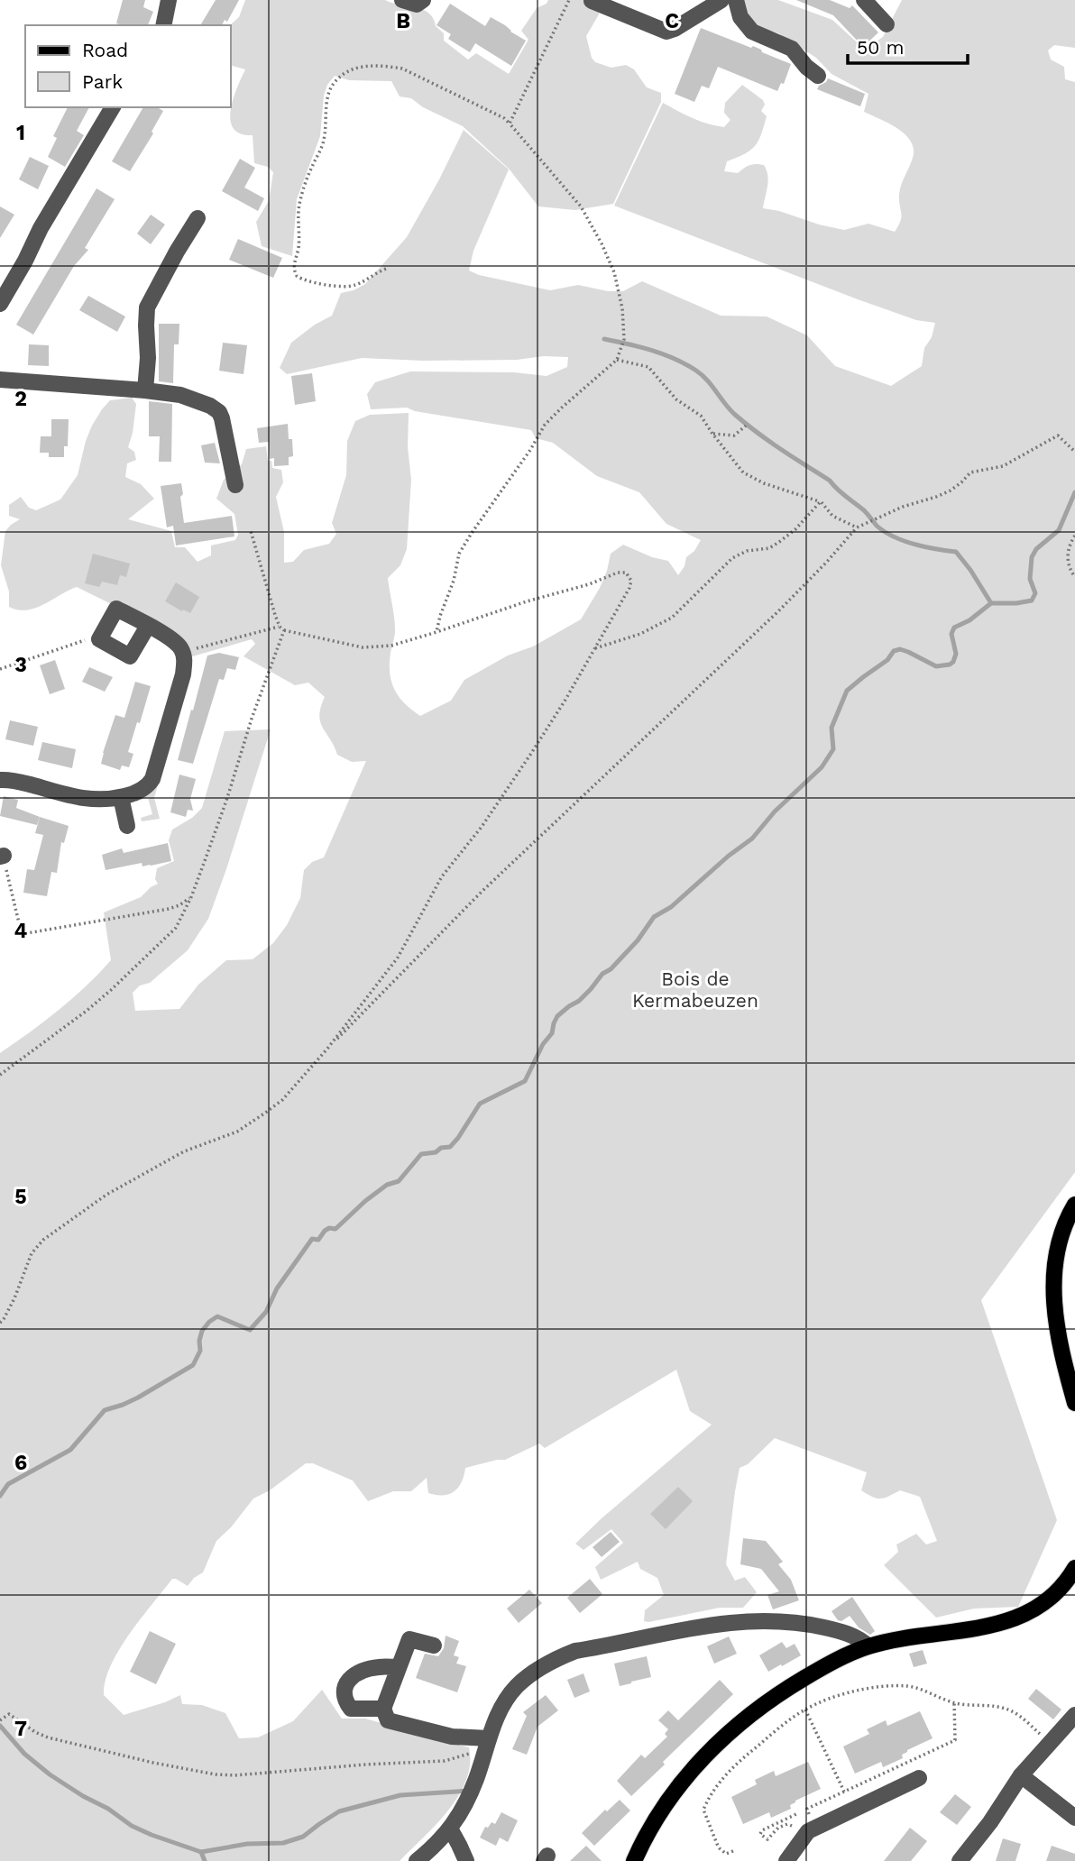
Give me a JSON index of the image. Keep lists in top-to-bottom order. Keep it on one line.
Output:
{"parks":["Bois de Kermabeuzen"],"legend":["Road","Park"],"scale_bar":"50 m","grid":{"columns":["B","C"],"rows":["1","2","3","4","5","6","7"]}}
